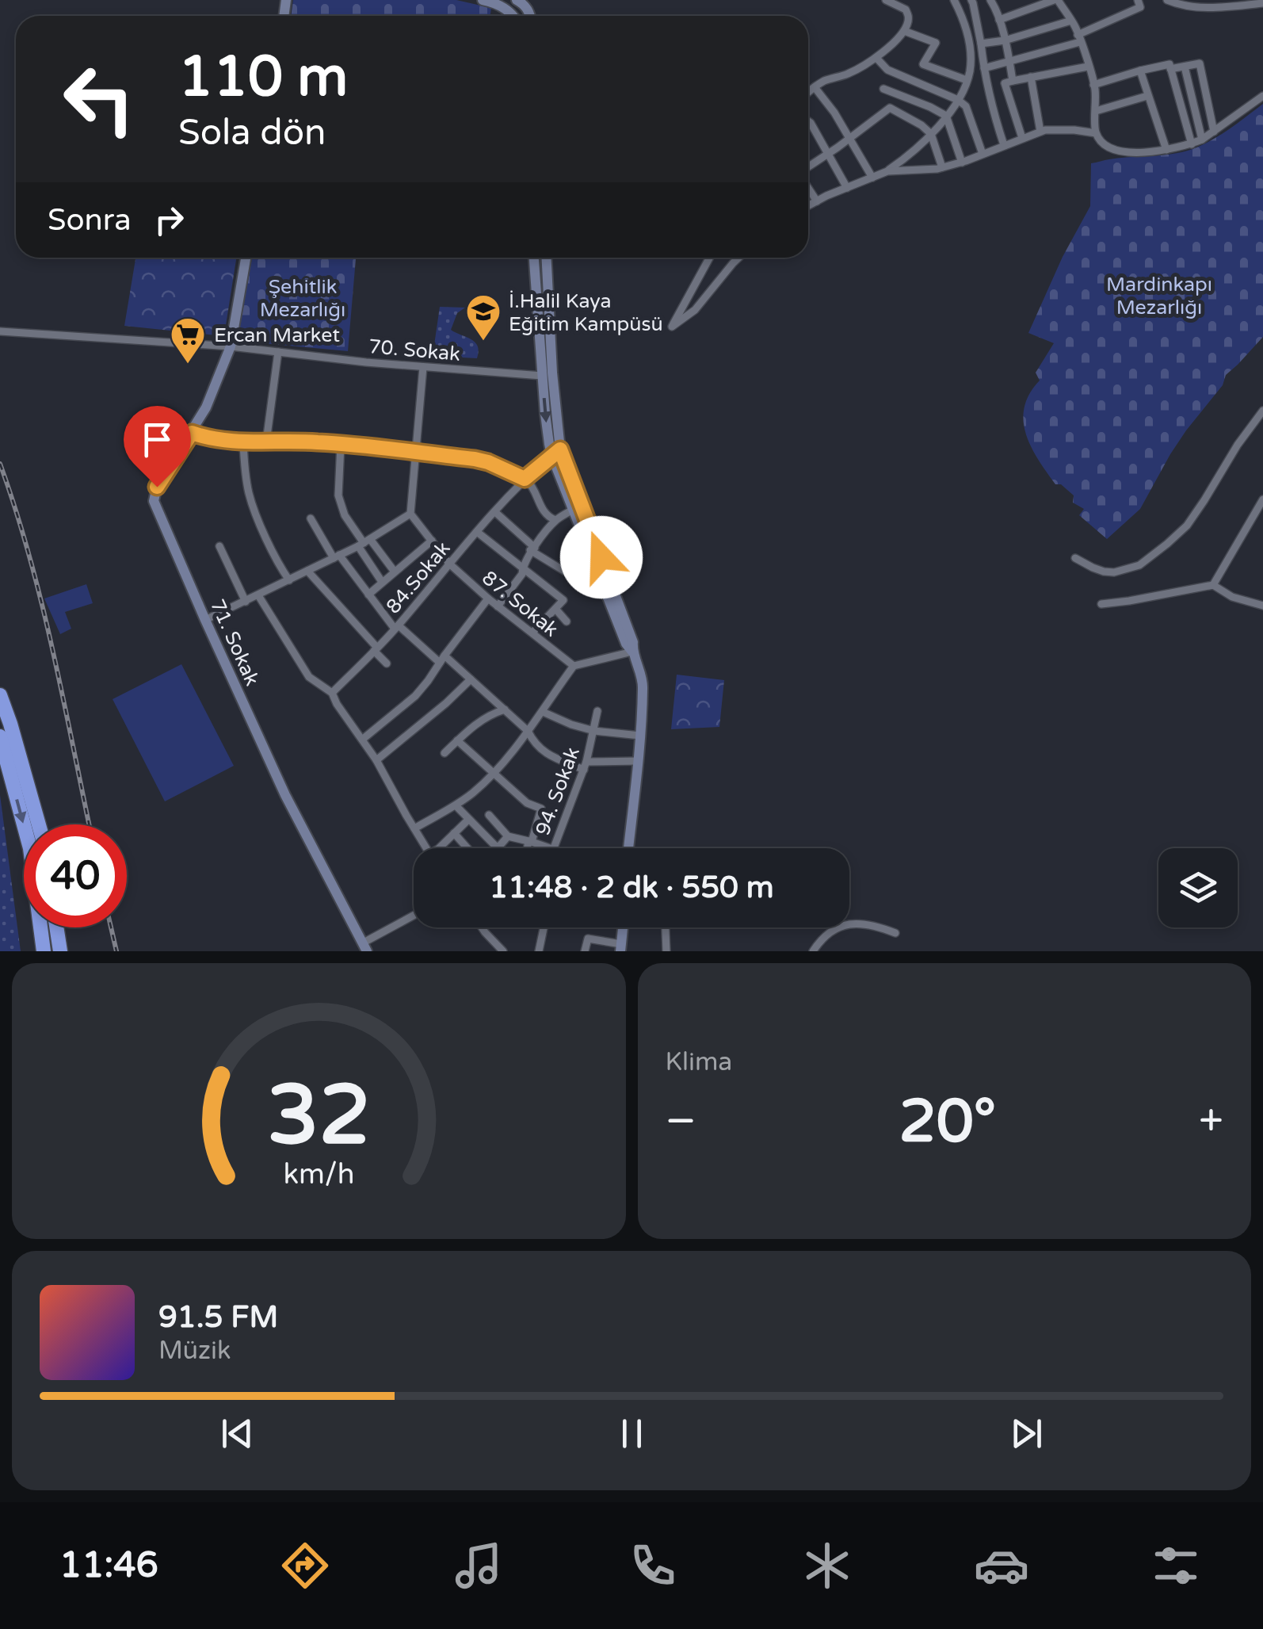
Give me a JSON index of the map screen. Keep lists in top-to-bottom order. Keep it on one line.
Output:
{"streets":{"street":["70. Sokak","84.Sokak","87. Sokak","71. Sokak","94. Sokak"]},"crossings":[["70. Sokak","71. Sokak"],["84.Sokak","87. Sokak"]],"parks":["Mardinkapı Mezarlığı","Şehitlik Mezarlığı"],"places":{"school or university":["İ.Halil Kaya Eğitim Kampüsü"],"supermarket":["Ercan Market"]},"page":{"turn":["110 m","Sola dön"],"then":"Sonra","limit":"40","trip":"11:48 · 2 dk · 550 m","tile":"Klima","heat":["−","20°","+"],"song":["91.5 FM","Müzik"],"tabs":"11:46","gauge":["32","km/h"]}}
